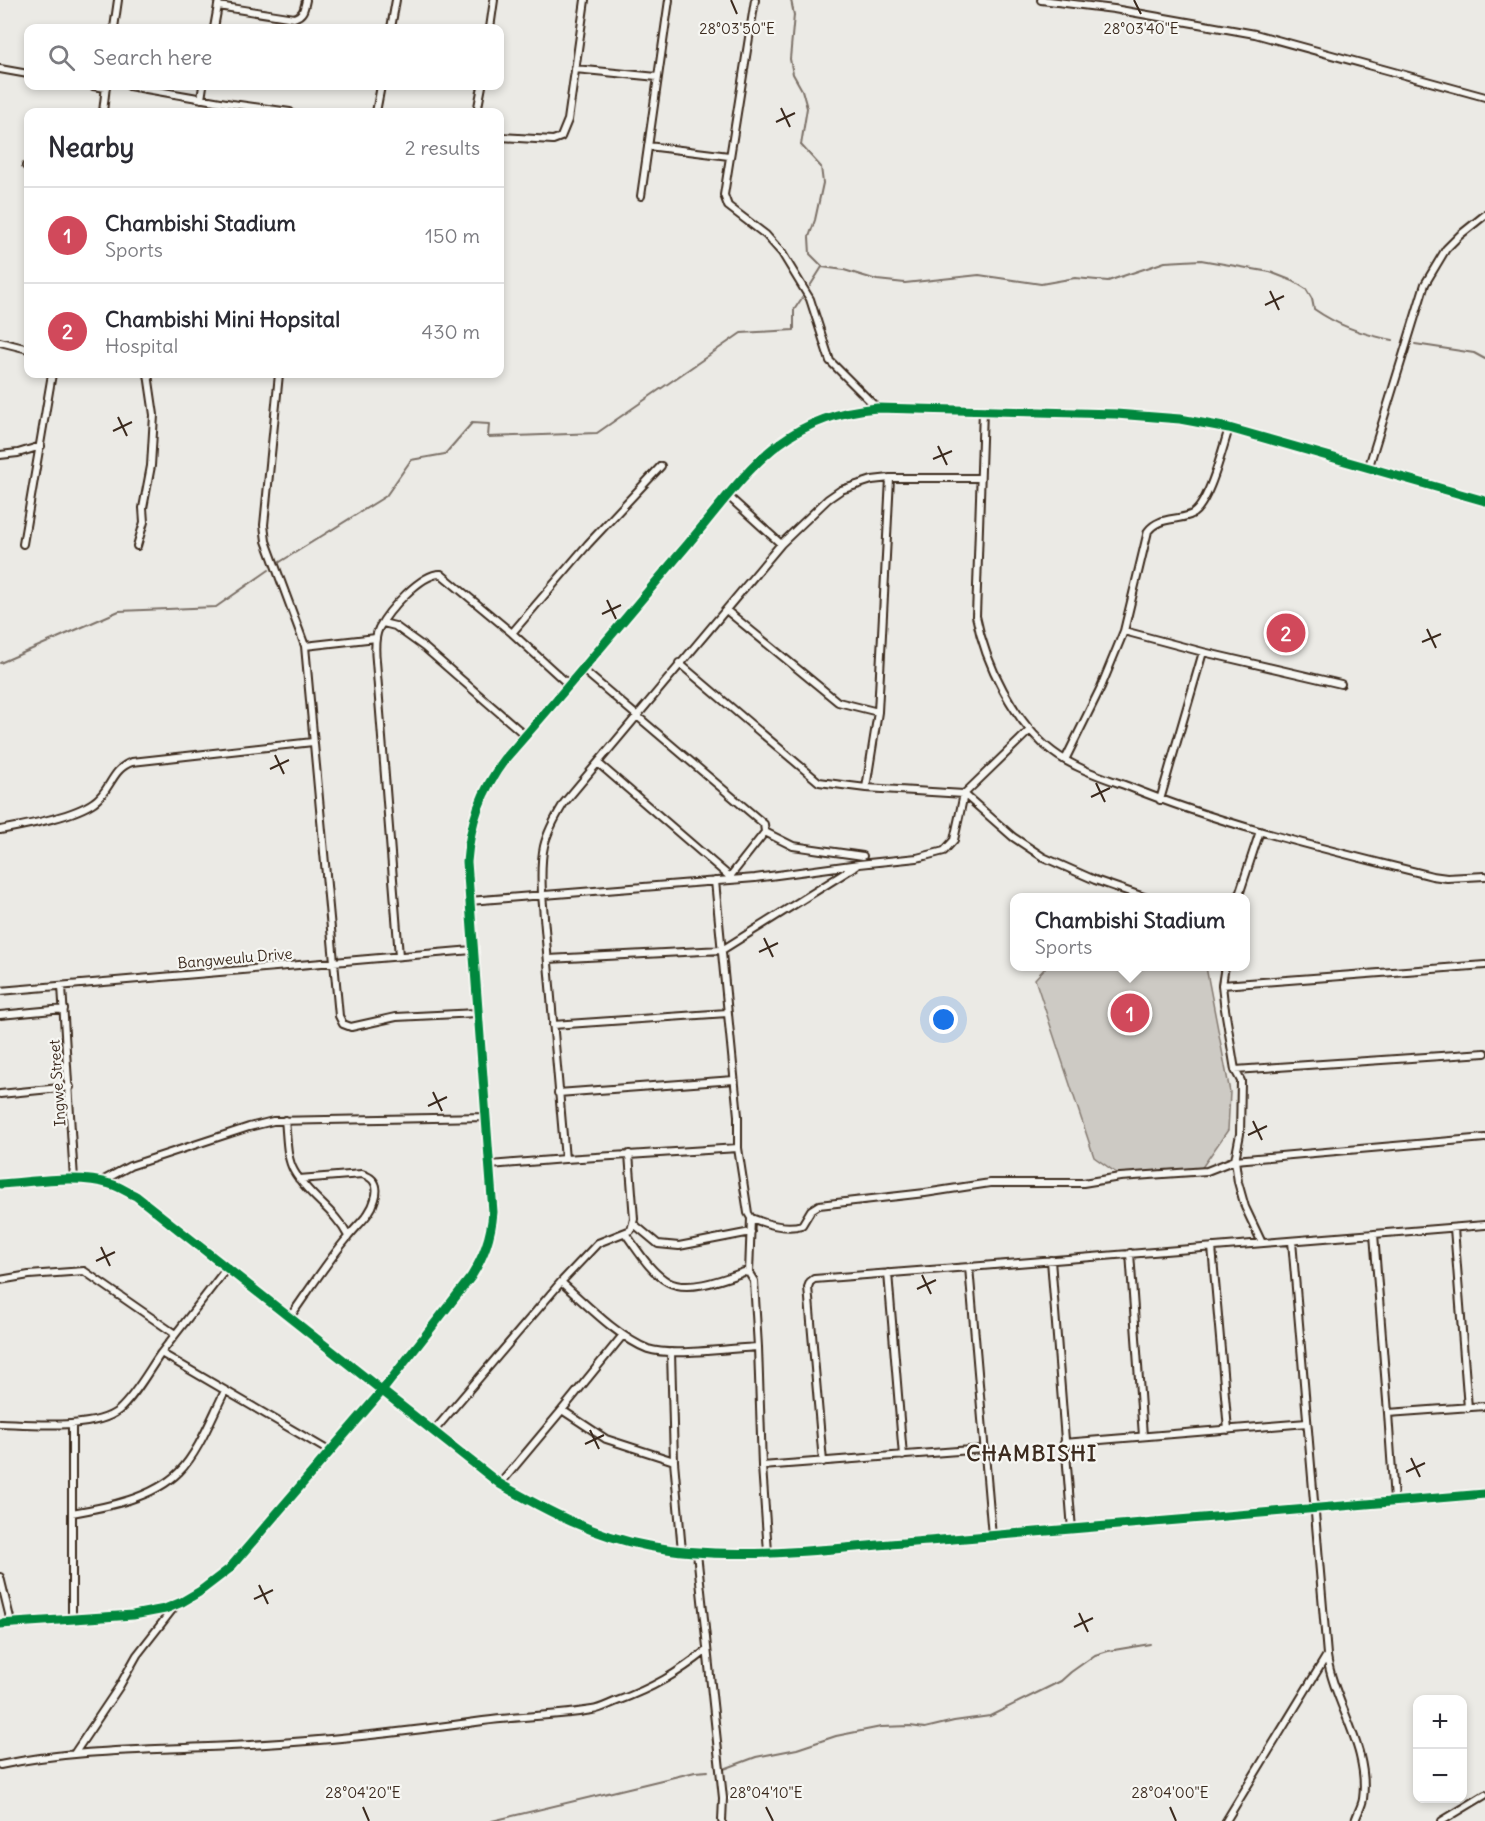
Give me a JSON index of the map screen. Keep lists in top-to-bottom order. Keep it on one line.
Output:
{"streets":{"street":["Bangweulu Drive","Ingwe Street"]},"crossings":[["Bangweulu Drive","Ingwe Street"]],"districts":["CHAMBISHI"],"page":{"search":"Search here","heading":["Nearby","2 results"],"list":[{"mark":"1","name":"Chambishi Stadium","note":"Sports","value":"150 m"},{"mark":"2","name":"Chambishi Mini Hopsital","note":"Hospital","value":"430 m"}],"pins":["2","1"],"popup":["Chambishi Stadium","Sports"],"map_buttons":["+","−"]},"coordinates":["28°03'50\"E","28°03'40\"E","28°04'20\"E","28°04'10\"E","28°04'00\"E"]}
